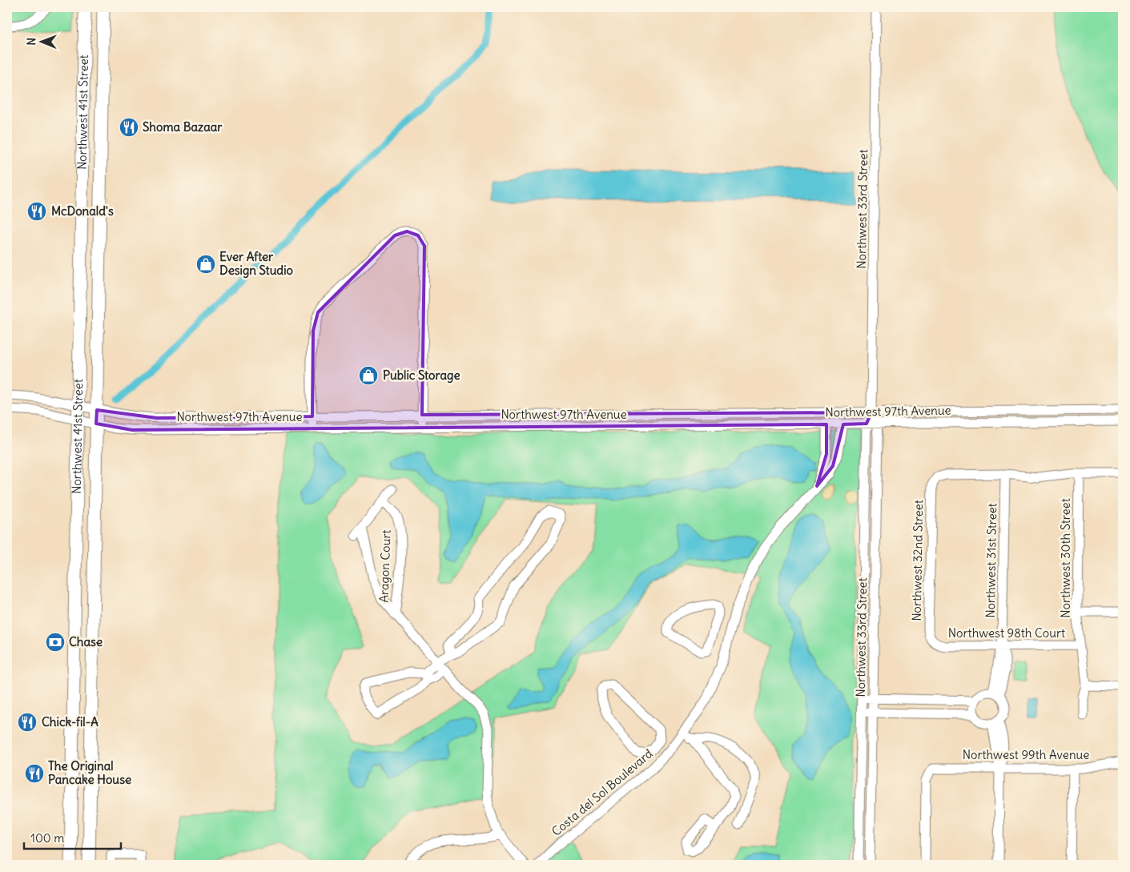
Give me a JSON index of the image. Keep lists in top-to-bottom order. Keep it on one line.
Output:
{"streets":{"main road":["Northwest 41st Street"],"street":["Northwest 33rd Street","Northwest 97th Avenue","Northwest 30th Street","Northwest 32nd Street","Northwest 31st Street","Aragon Court","Northwest 98th Court","Northwest 99th Avenue","Costa del Sol Boulevard"]},"crossings":[["Northwest 41st Street","Northwest 97th Avenue"],["Northwest 33rd Street","Northwest 97th Avenue"],["Northwest 97th Avenue","Costa del Sol Boulevard"],["Northwest 30th Street","Northwest 98th Court"],["Northwest 32nd Street","Northwest 31st Street"],["Northwest 32nd Street","Northwest 98th Court"],["Northwest 31st Street","Northwest 98th Court"]],"places":{"restaurant":["Shoma Bazaar","McDonald's","Chick-fil-A","The Original Pancake House"],"shop":["Ever After Design Studio","Public Storage"],"bank":["Chase"]},"scale_bar":"100 m","north":"left"}
